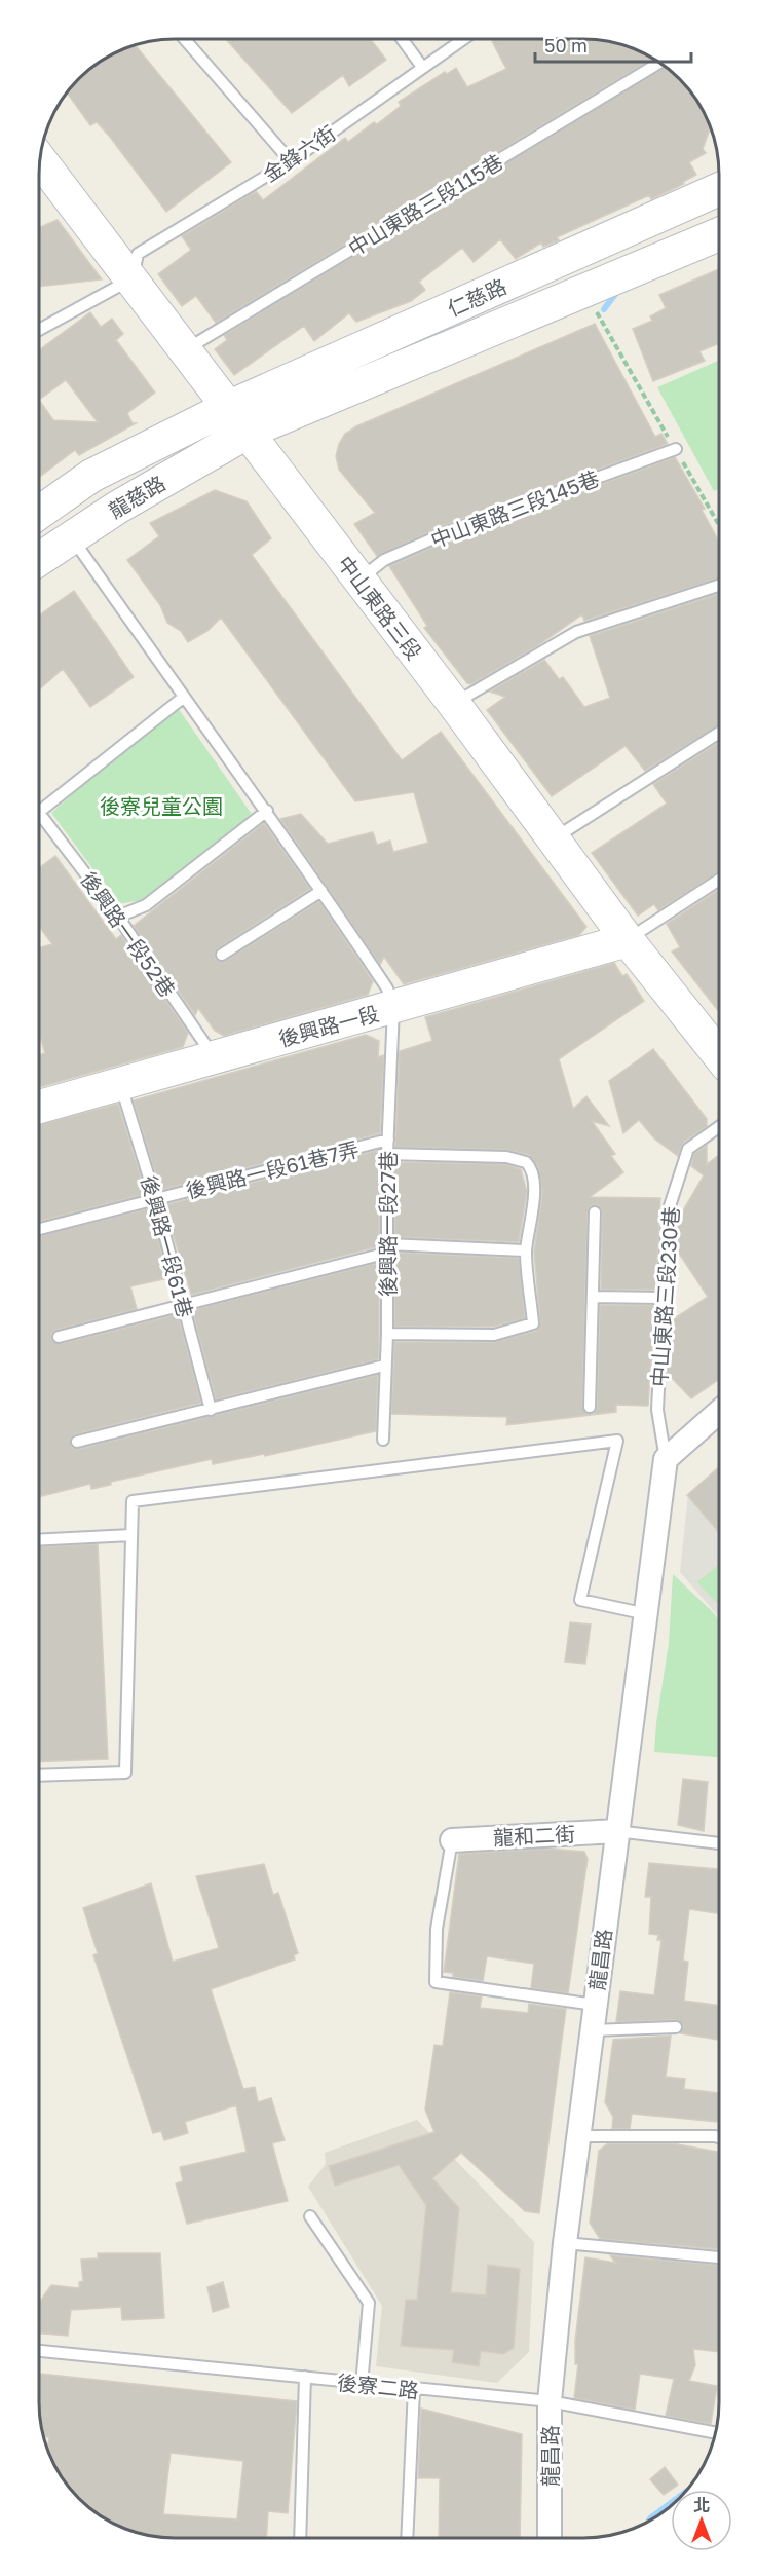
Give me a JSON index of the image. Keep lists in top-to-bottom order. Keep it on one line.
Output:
{"streets":{"street":["仁慈路","龍慈路","中山東路三段","後興路一段","龍和二街","龍昌路"],"lane":["金鋒六街","中山東路三段115巷","中山東路三段145巷","後興路一段52巷","後興路一段61巷7弄","後興路一段27巷","後興路一段61巷","中山東路三段230巷","後寮二路"]},"crossings":[["金鋒六街","中山東路三段"],["中山東路三段115巷","中山東路三段"],["仁慈路","龍慈路"],["仁慈路","中山東路三段"],["龍慈路","中山東路三段"],["中山東路三段145巷","中山東路三段"],["中山東路三段","後興路一段"],["後興路一段52巷","後興路一段"],["後興路一段","後興路一段27巷"],["後興路一段","後興路一段61巷"],["後興路一段61巷7弄","後興路一段27巷"],["後興路一段61巷7弄","後興路一段61巷"],["中山東路三段230巷","龍昌路"],["龍和二街","龍昌路"],["龍昌路","後寮二路"]],"parks":["後寮兒童公園"],"scale_bar":"50 m","north":"top"}
